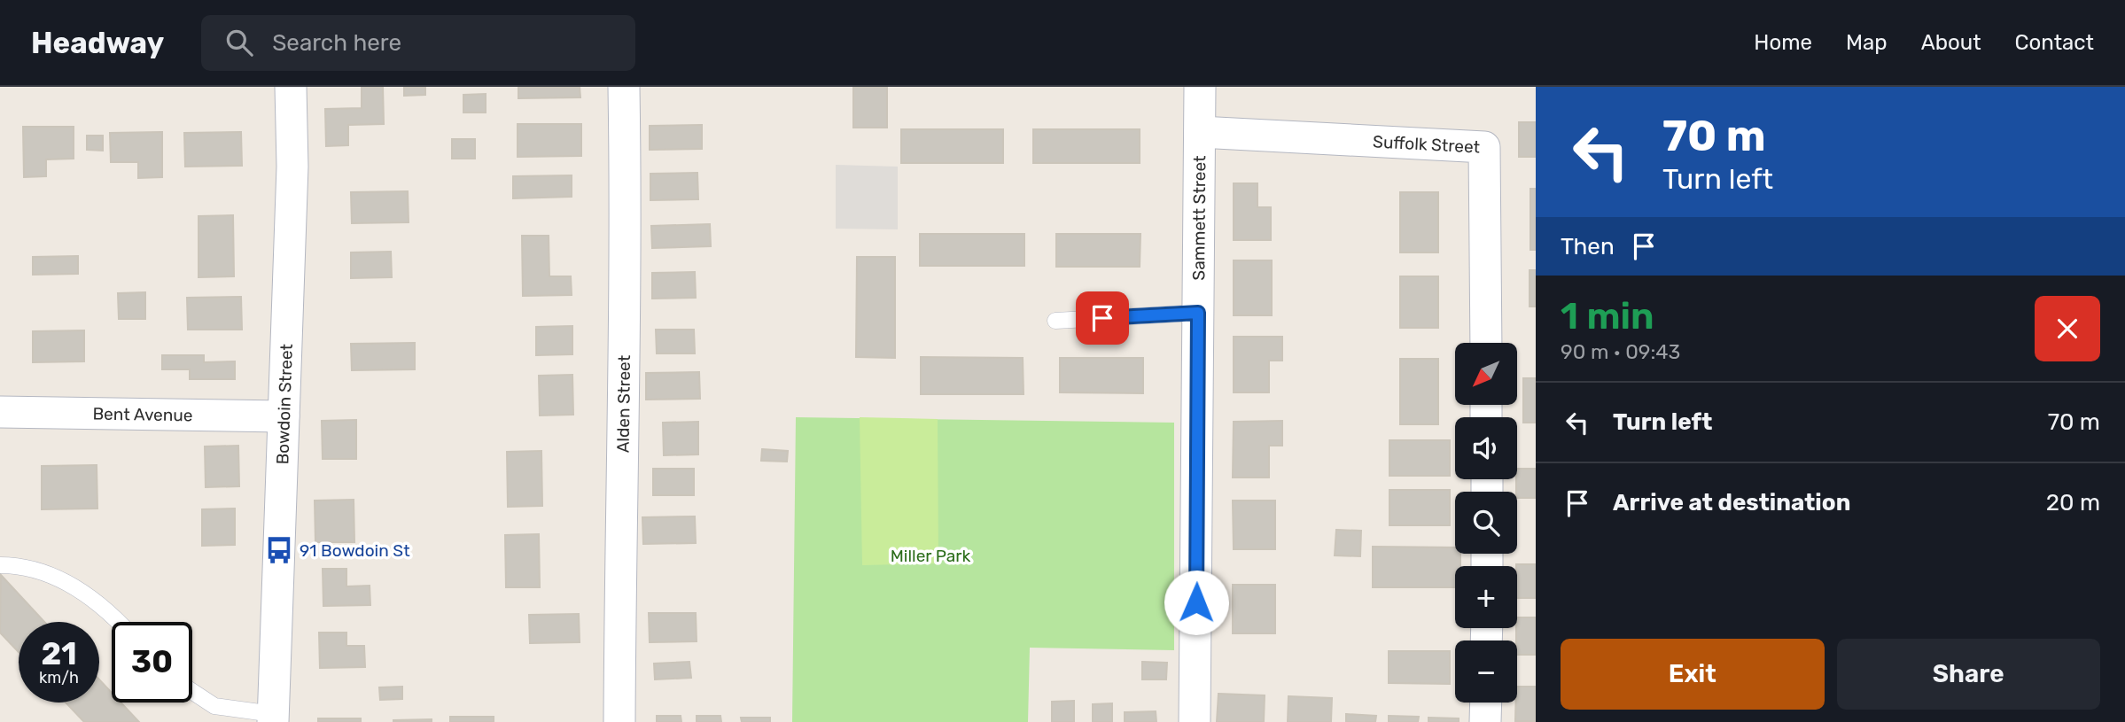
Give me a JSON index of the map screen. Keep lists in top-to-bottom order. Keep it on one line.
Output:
{"streets":{"street":["Suffolk Street","Sammett Street","Alden Street","Bowdoin Street","Bent Avenue"]},"crossings":[["Suffolk Street","Sammett Street"],["Bowdoin Street","Bent Avenue"]],"parks":["Miller Park"],"places":{"bus stop":["91 Bowdoin St"]},"north":"bottom left","page":{"header":"Headway","search":"Search here","nav":["Home","Map","About","Contact"],"turn":["70 m","Turn left"],"then":"Then","heading":["1 min","90 m · 09:43"],"map_buttons":["+","−"],"list":[{"name":"Turn left","value":"70 m"},{"name":"Arrive at destination","value":"20 m"}],"speed":"21 km/h","limit":"30","buttons":["Exit","Share"]}}
